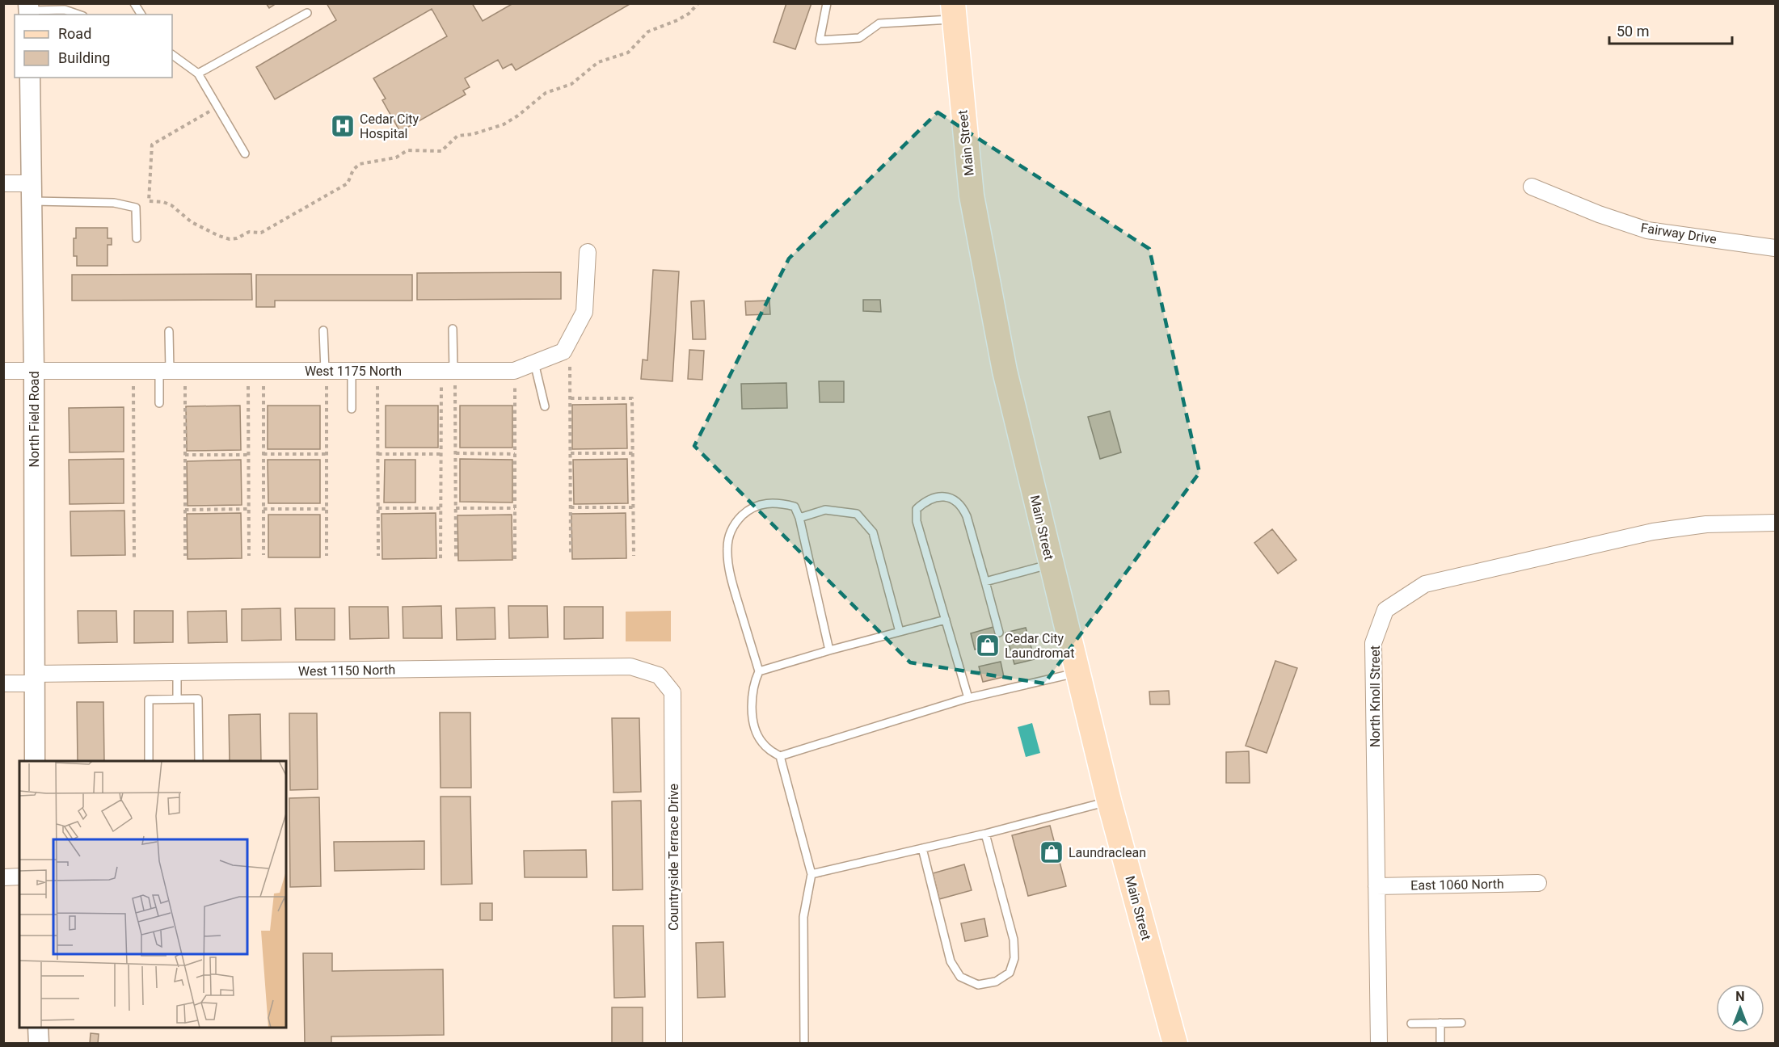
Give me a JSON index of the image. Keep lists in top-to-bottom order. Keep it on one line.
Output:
{"streets":{"main road":["Main Street"],"street":["Fairway Drive","West 1175 North","North Field Road","West 1150 North","North Knoll Street","Countryside Terrace Drive","East 1060 North"]},"crossings":[["West 1175 North","North Field Road"],["North Field Road","West 1150 North"],["West 1150 North","Countryside Terrace Drive"],["North Knoll Street","East 1060 North"]],"places":{"hospital":["Cedar City Hospital"],"shop":["Cedar City Laundromat","Laundraclean"]},"legend":["Road","Building"],"scale_bar":"50 m","north":"top"}
